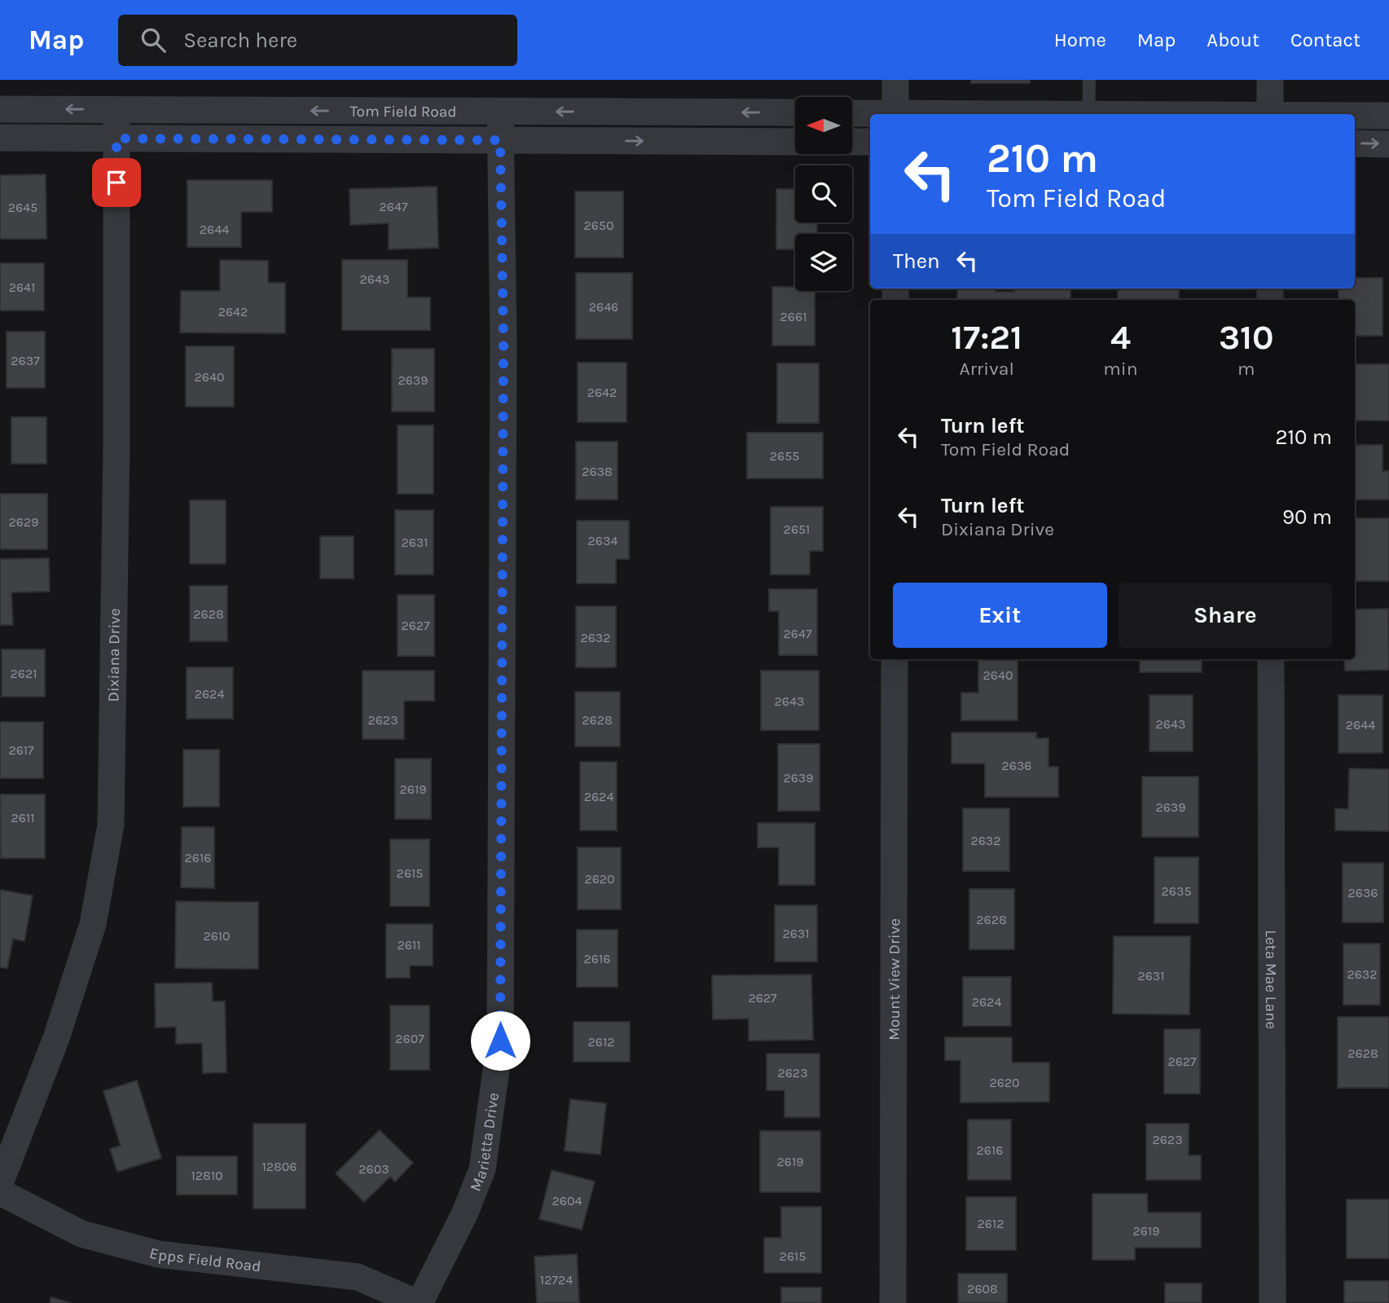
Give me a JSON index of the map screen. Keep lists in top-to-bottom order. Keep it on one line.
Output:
{"streets":{"street":["Tom Field Road","Dixiana Drive","Mount View Drive","Leta Mae Lane","Marietta Drive","Epps Field Road"]},"crossings":[["Tom Field Road","Dixiana Drive"],["Tom Field Road","Marietta Drive"],["Marietta Drive","Epps Field Road"]],"house_numbers":["2647","2645","2650","2644","2643","2641","2646","2642","2661","2637","2640","2639","2642","2655","2638","2629","2651","2634","2631","2628","2627","2647","2632","2621","2640","2624","2643","2623","2628","2643","2644","2617","2636","2639","2619","2624","2639","2611","2632","2616","2615","2620","2635","2636","2628","2631","2610","2611","2616","2632","2631","2627","2624","2607","2612","2628","2627","2623","2620","2623","2616","2619","12806","2603","12810","2604","2612","2619","2615","12724","2608"],"north":"left","page":{"header":"Map","search":"Search here","nav":["Home","Map","About","Contact"],"turn":["210 m","Tom Field Road"],"then":"Then","eta":["17:21","Arrival","4","min","310","m"],"list":[{"name":"Turn left","note":"Tom Field Road","value":"210 m"},{"name":"Turn left","note":"Dixiana Drive","value":"90 m"}],"buttons":["Exit","Share"]}}
